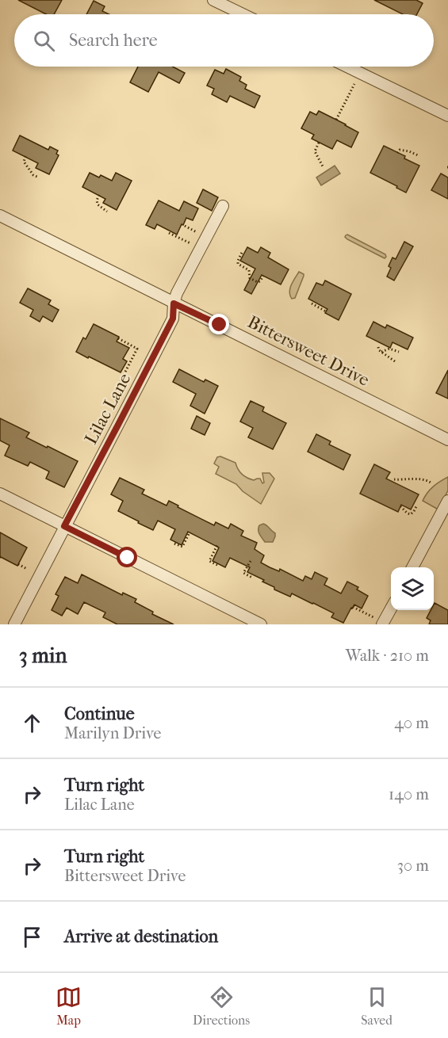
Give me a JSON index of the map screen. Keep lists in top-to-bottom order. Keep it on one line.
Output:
{"streets":{"street":["Bittersweet Drive","Lilac Lane"]},"crossings":[["Bittersweet Drive","Lilac Lane"]],"page":{"search":"Search here","heading":["3 min","Walk · 210 m"],"list":[["Continue","Marilyn Drive","40 m"],["Turn right","Lilac Lane","140 m"],["Turn right","Bittersweet Drive","30 m"],"Arrive at destination"],"nav":["Map","Directions","Saved"]}}
